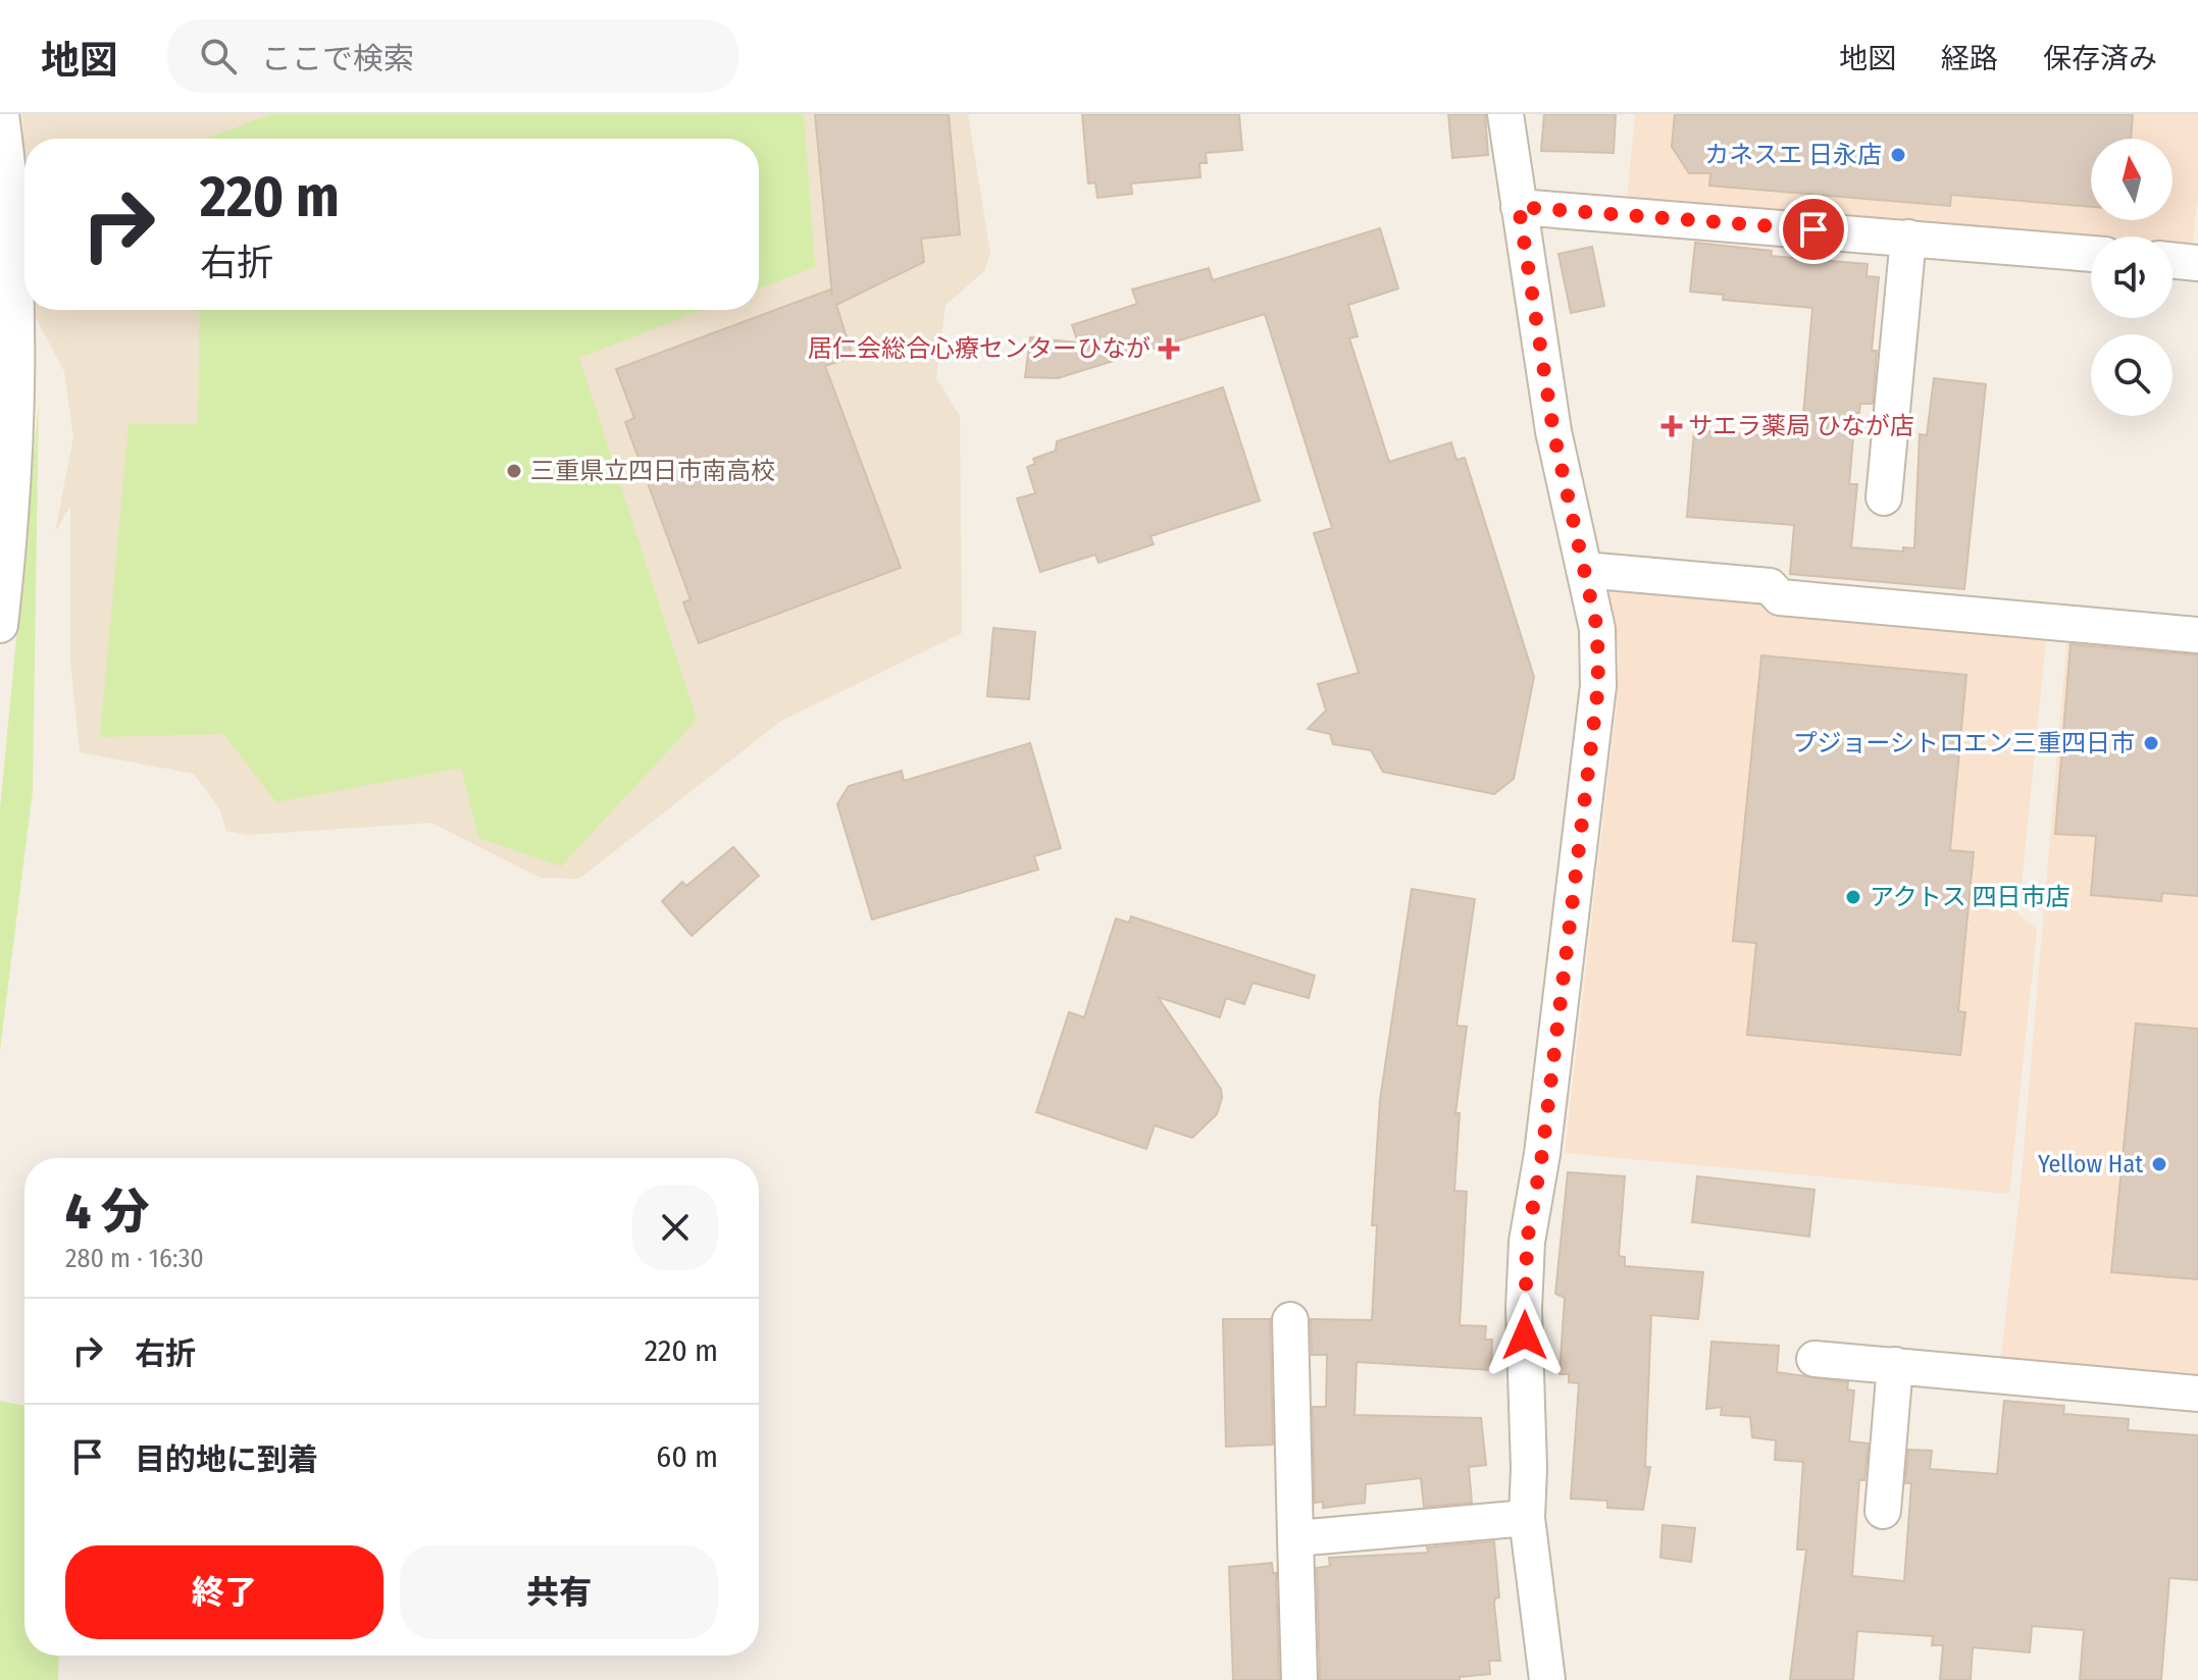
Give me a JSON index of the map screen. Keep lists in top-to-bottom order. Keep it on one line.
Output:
{"places":{"other":["カネスエ 日永店","三重県立四日市南高校","プジョーシトロエン三重四日市","アクトス 四日市店","Yellow Hat"],"health":["居仁会総合心療センターひなが","サエラ薬局 ひなが店"]},"north":"top","page":{"header":"地図","search":"ここで検索","nav":["地図","経路","保存済み"],"turn":["220 m","右折"],"heading":["4 分","280 m · 16:30"],"list":[{"name":"右折","value":"220 m"},{"name":"目的地に到着","value":"60 m"}],"buttons":["終了","共有"]}}
